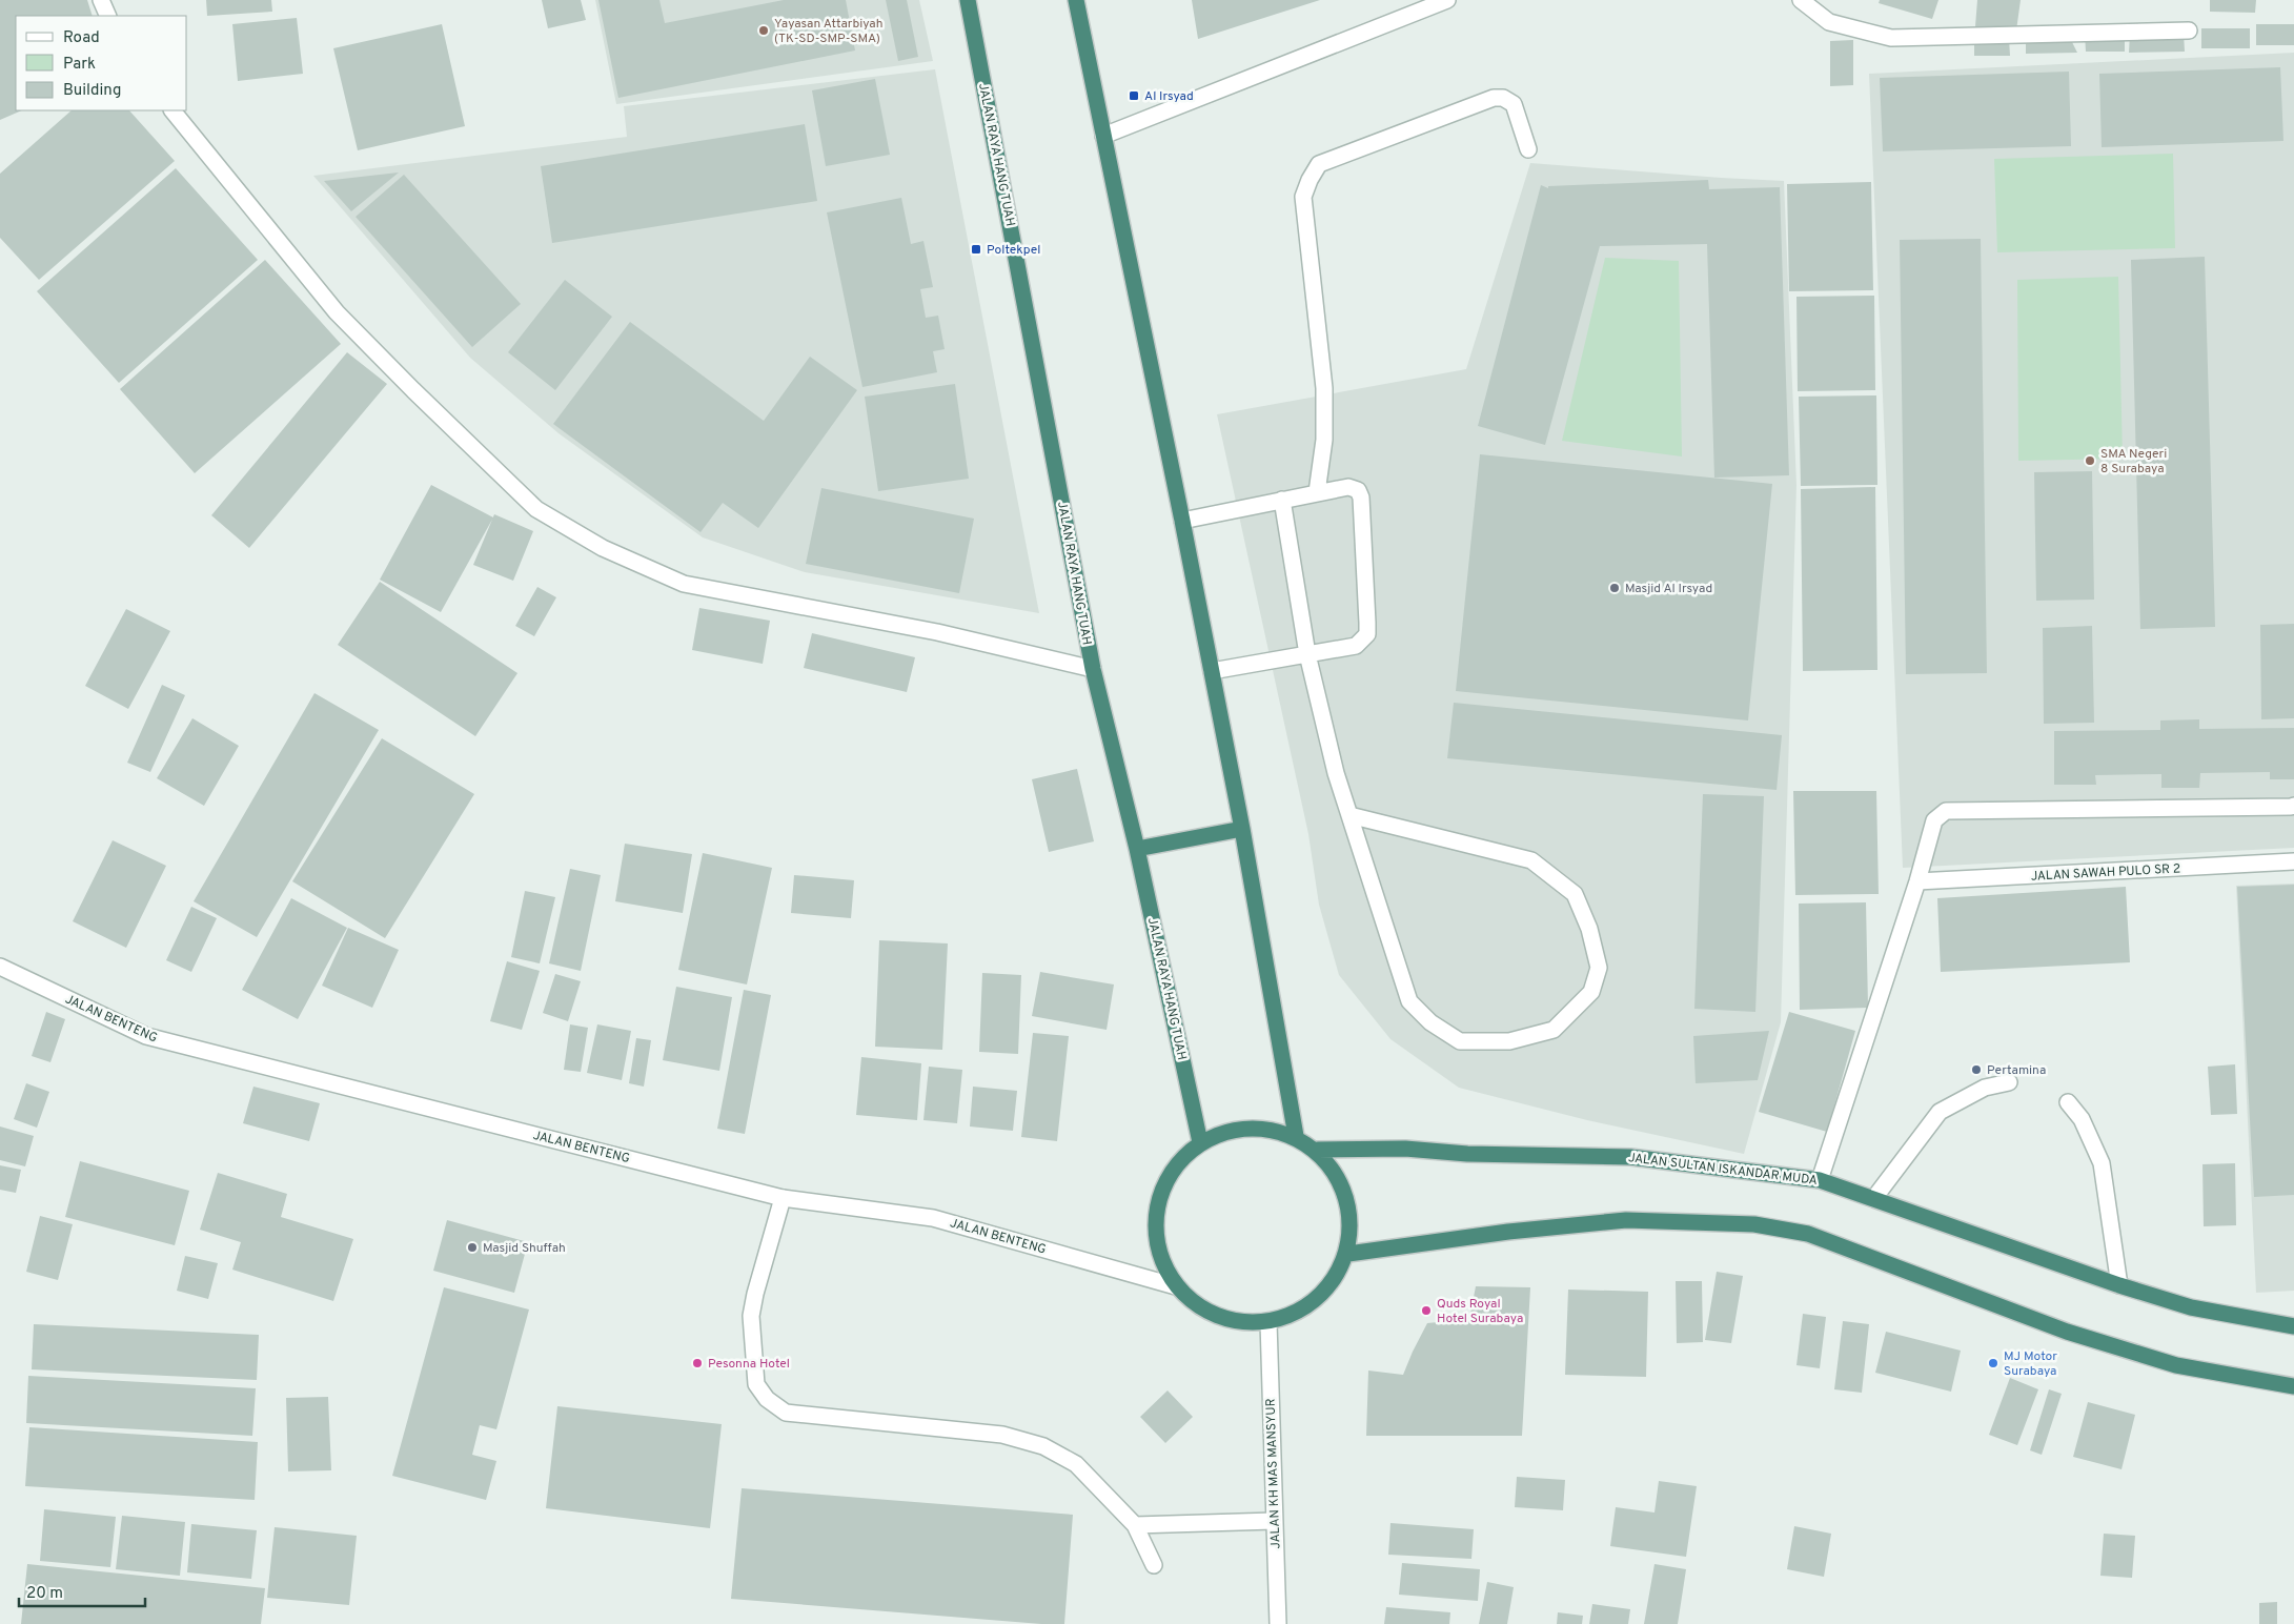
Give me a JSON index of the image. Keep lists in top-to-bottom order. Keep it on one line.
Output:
{"streets":{"highway":["JALAN RAYA HANG TUAH","JALAN SULTAN ISKANDAR MUDA"],"street":["JALAN SAWAH PULO SR 2","JALAN BENTENG","JALAN KH MAS MANSYUR"]},"places":{"other":["Yayasan Attarbiyah (TK-SD-SMP-SMA)","SMA Negeri 8 Surabaya","Masjid Al Irsyad","Pertamina","Masjid Shuffah","Quds Royal Hotel Surabaya","Pesonna Hotel","MJ Motor Surabaya"],"transit":["Al Irsyad","Poltekpel"]},"legend":["Road","Park","Building"],"scale_bar":"20 m"}
